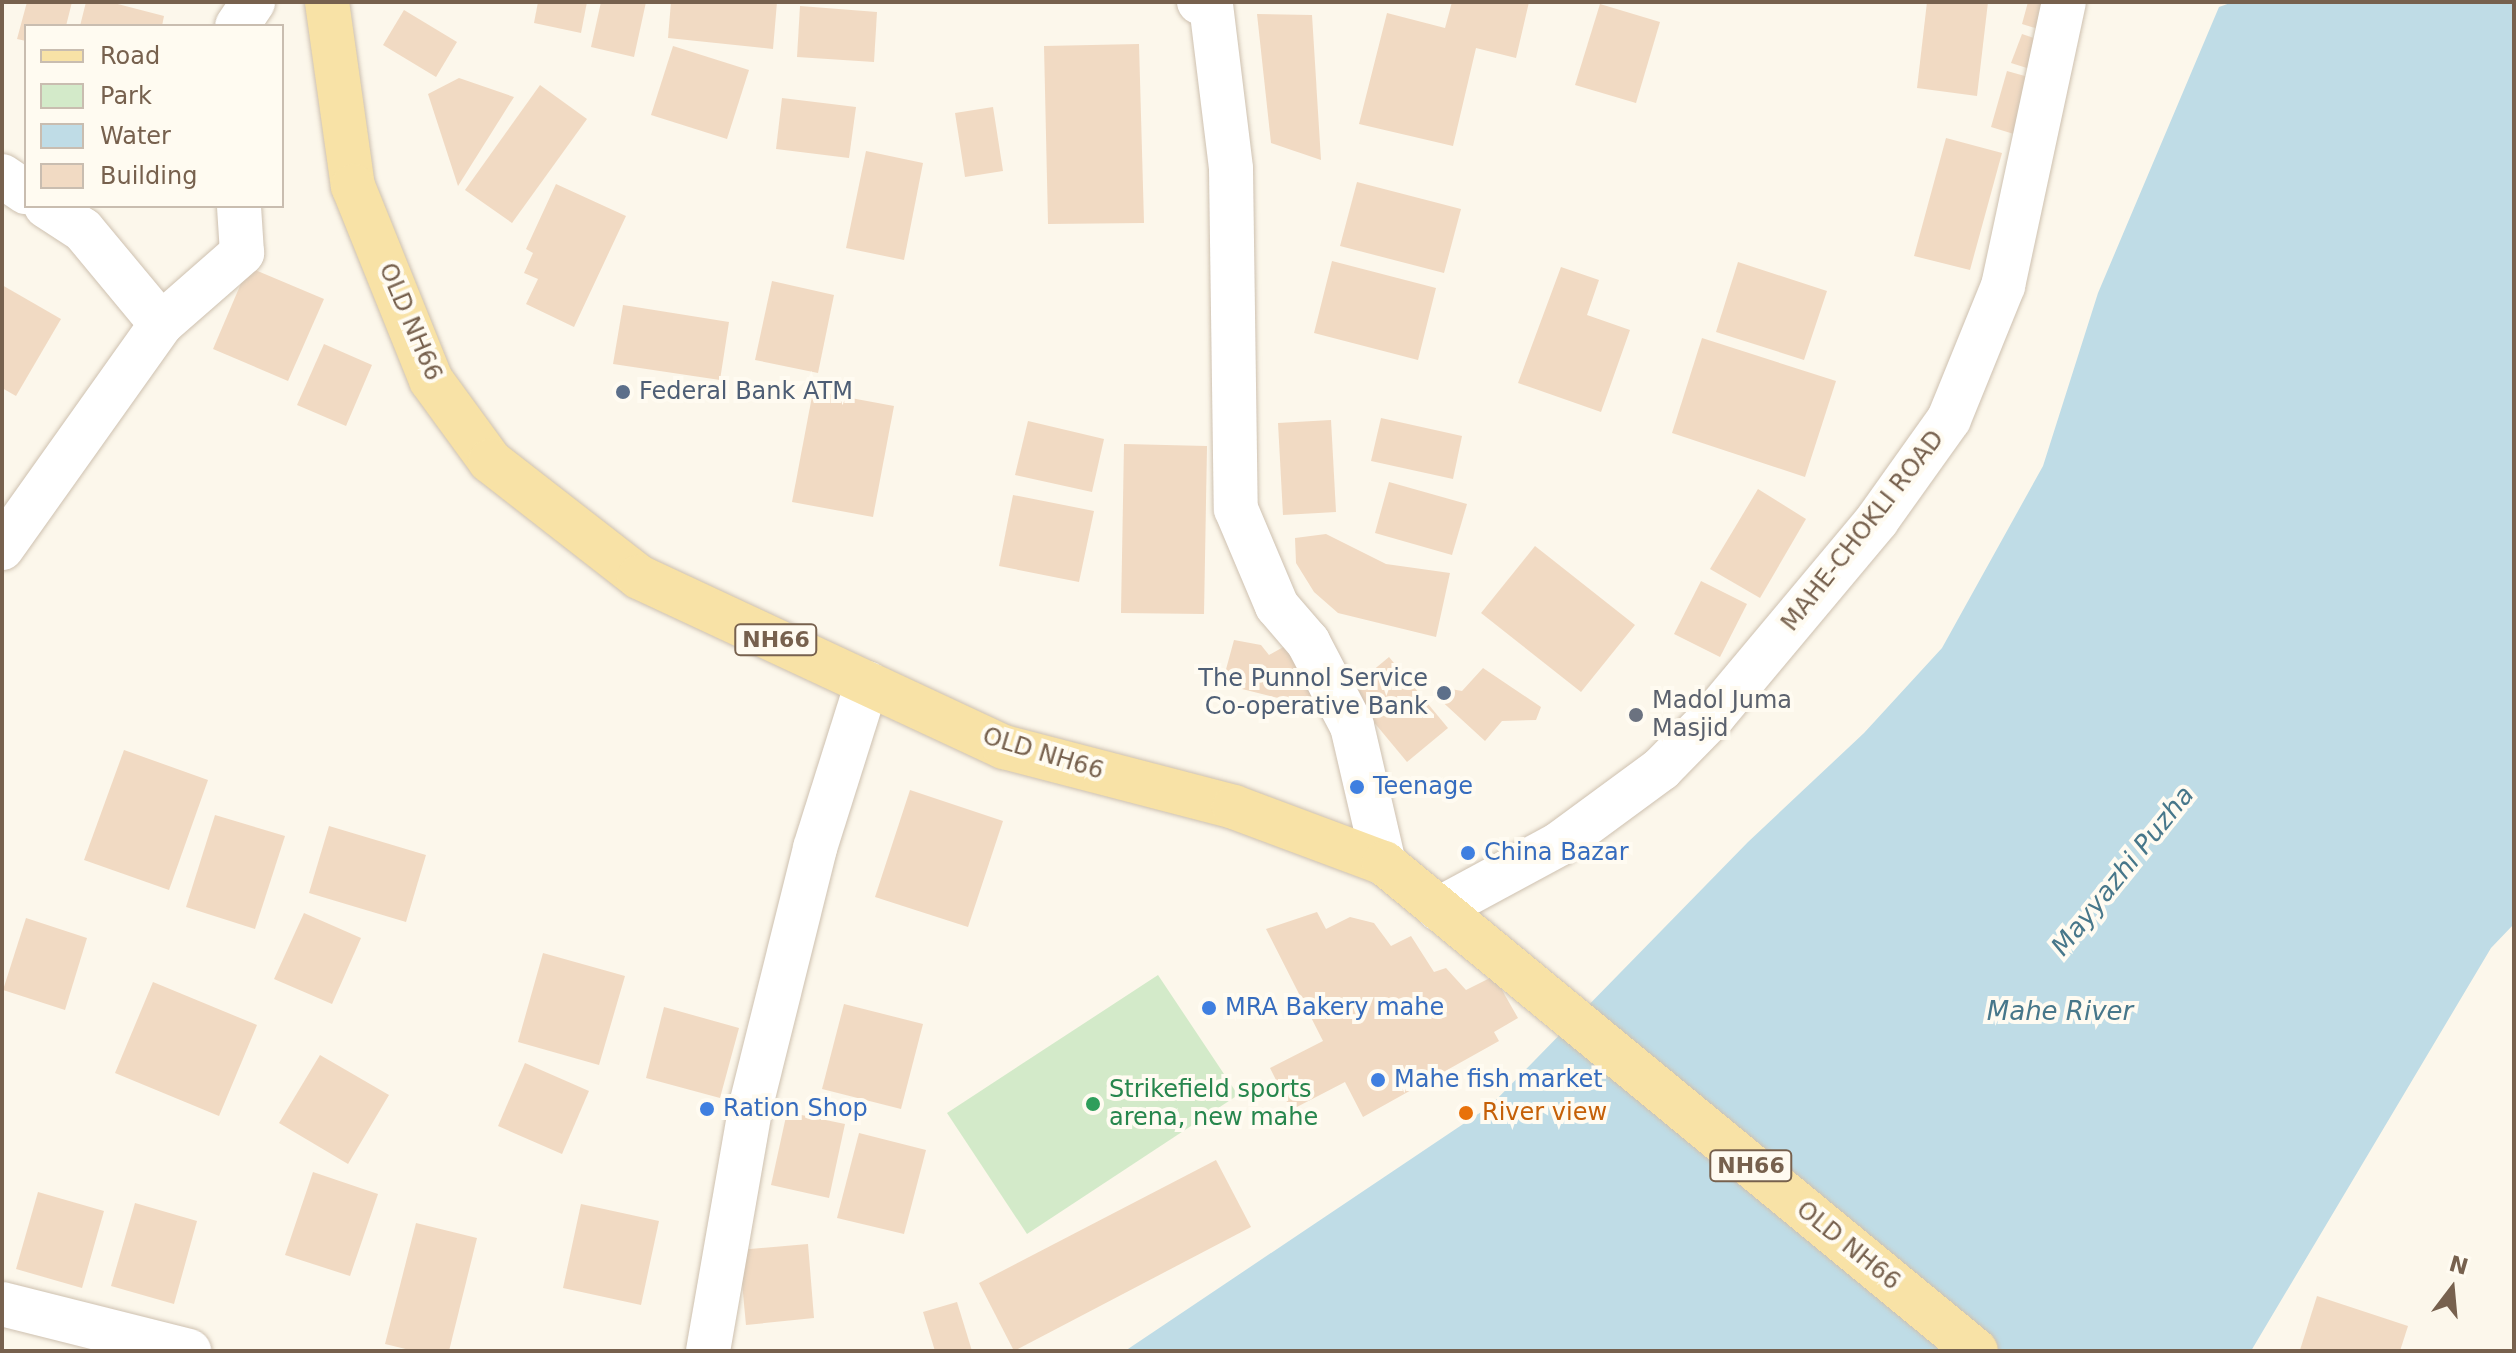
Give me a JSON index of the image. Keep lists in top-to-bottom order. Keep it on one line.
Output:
{"streets":{"main road":["OLD NH66","NH66"],"street":["MAHE-CHOKLI ROAD"]},"crossings":[["OLD NH66","MAHE-CHOKLI ROAD"]],"water":["Mayyazhi Puzha","Mahe River"],"places":["Federal Bank ATM","The Punnol Service Co-operative Bank","Madol Juma Masjid","Teenage","China Bazar","MRA Bakery mahe","Mahe fish market","Strikefield sports arena, new mahe","Ration Shop","River view"],"legend":["Road","Park","Water","Building"],"north":"top"}
